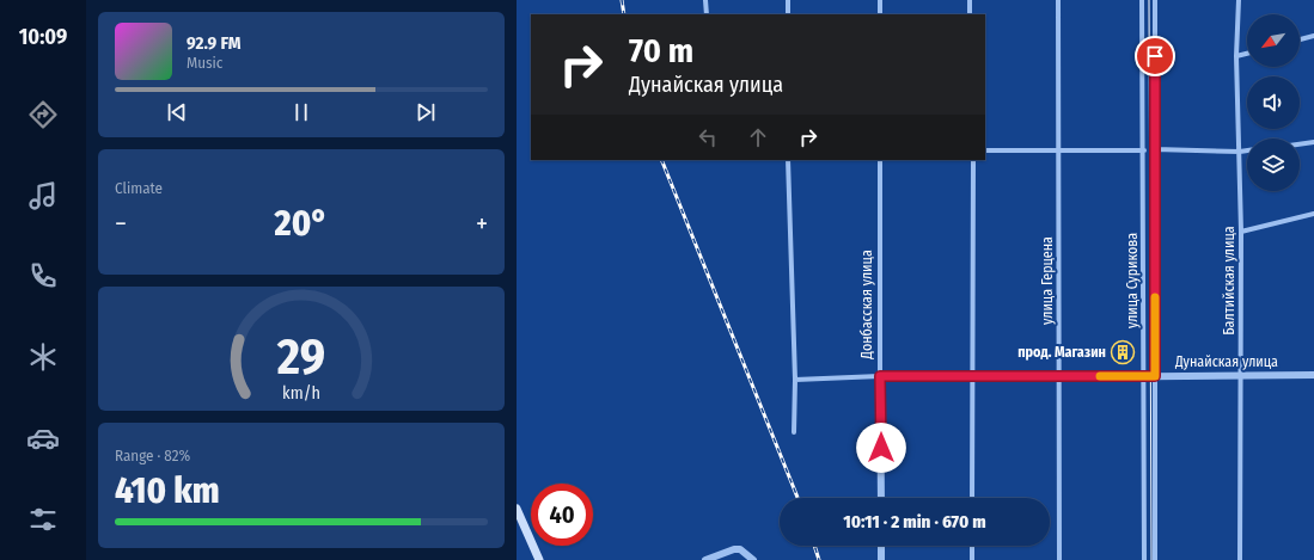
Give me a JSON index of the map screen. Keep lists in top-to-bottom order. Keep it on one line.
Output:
{"streets":{"street":["улица Герцена","улица Сурикова","Балтийская улица","Донбасская улица","Дунайская улица"]},"crossings":[["улица Герцена","Дунайская улица"],["улица Сурикова","Дунайская улица"],["Балтийская улица","Дунайская улица"],["Донбасская улица","Дунайская улица"]],"places":{"building":["прод. Магазин"]},"north":"bottom left","page":{"tabs":"10:09","turn":["70 m","Дунайская улица"],"song":["92.9 FM","Music"],"tile":["Climate",["Range · 82%","410 km"]],"heat":["−","20°","+"],"limit":"40","trip":"10:11 · 2 min · 670 m","gauge":["29","km/h"]}}
